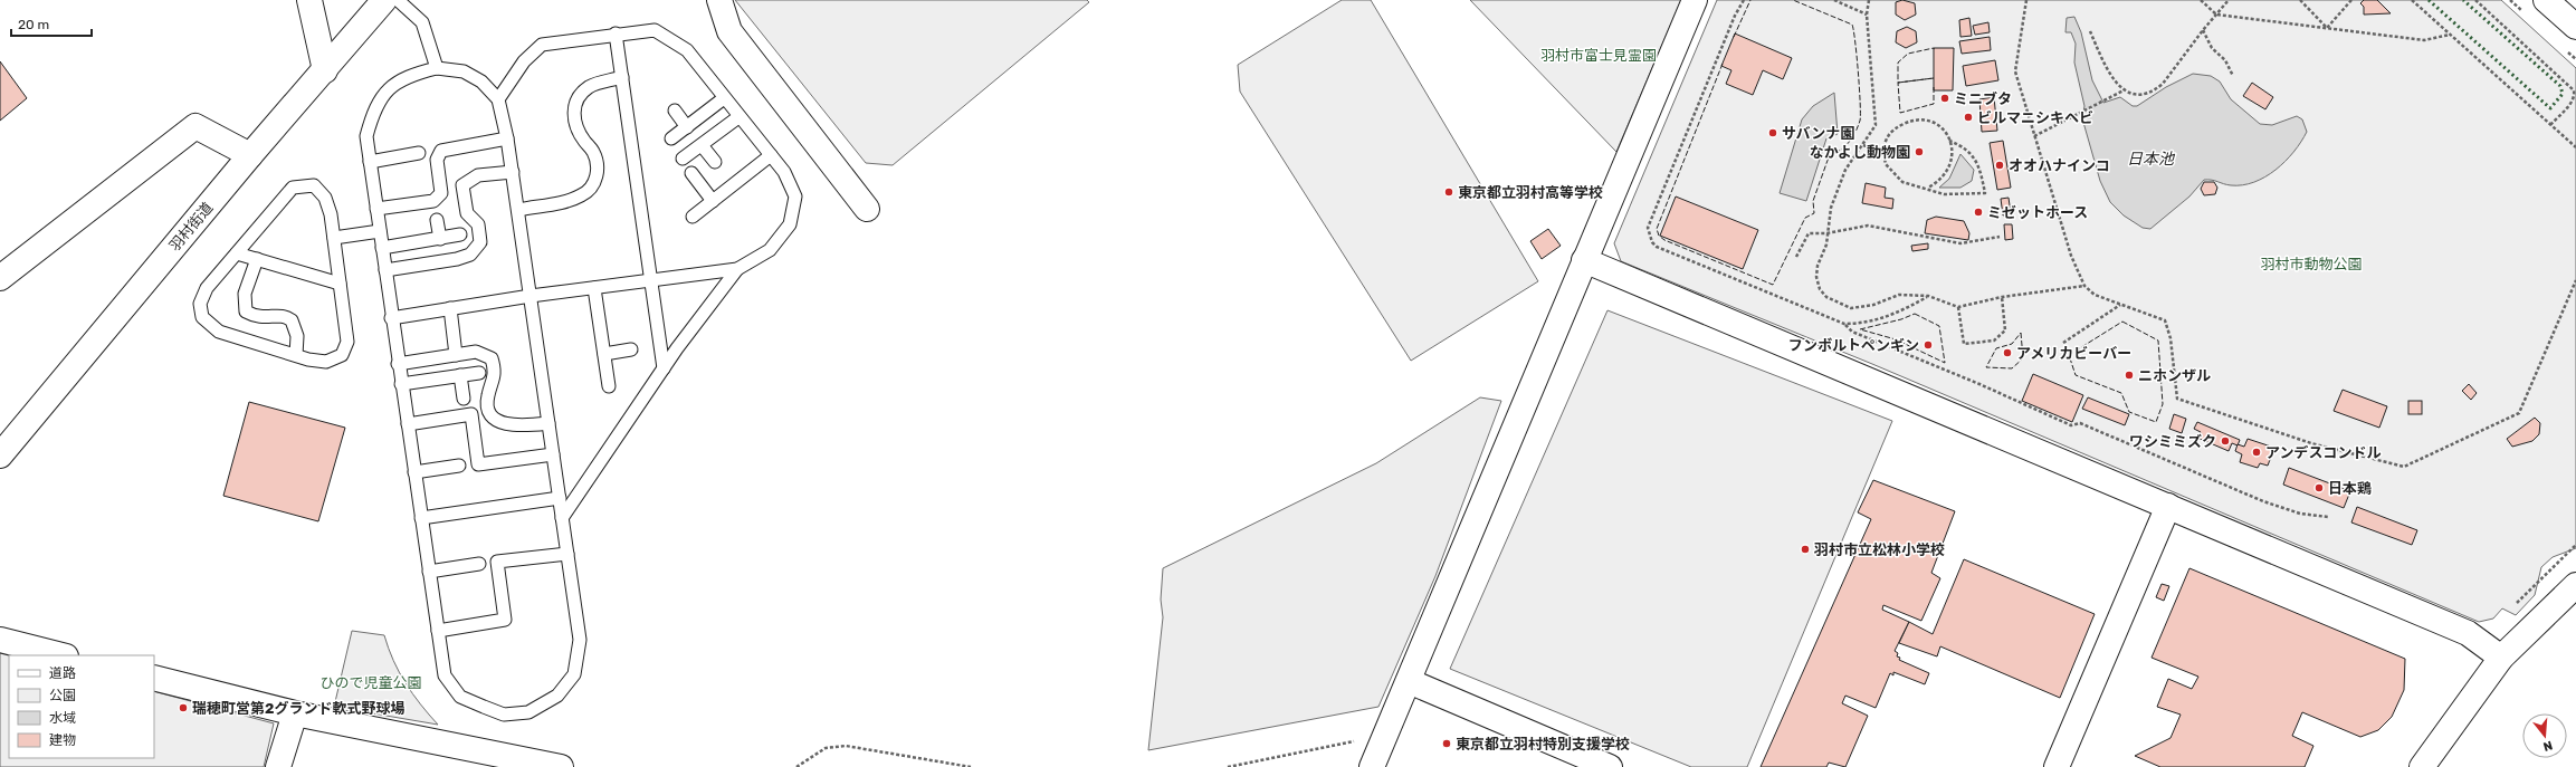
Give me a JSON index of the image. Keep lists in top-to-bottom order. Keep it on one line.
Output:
{"streets":{"street":["羽村街道"]},"water":["日本池"],"parks":["羽村市富士見霊園","羽村市動物公園","ひので児童公園"],"places":["ミニブタ","ビルマニシキヘビ","サバンナ園","なかよし動物園","オオハナインコ","東京都立羽村高等学校","ミゼットホース","フンボルトペンギン","アメリカビーバー","ニホンザル","ワシミミズク","アンデスコンドル","日本鶏","羽村市立松林小学校","瑞穂町営第2グランド軟式野球場","東京都立羽村特別支援学校"],"legend":["道路","公園","水域","建物"],"scale_bar":"20 m","north":"bottom"}
